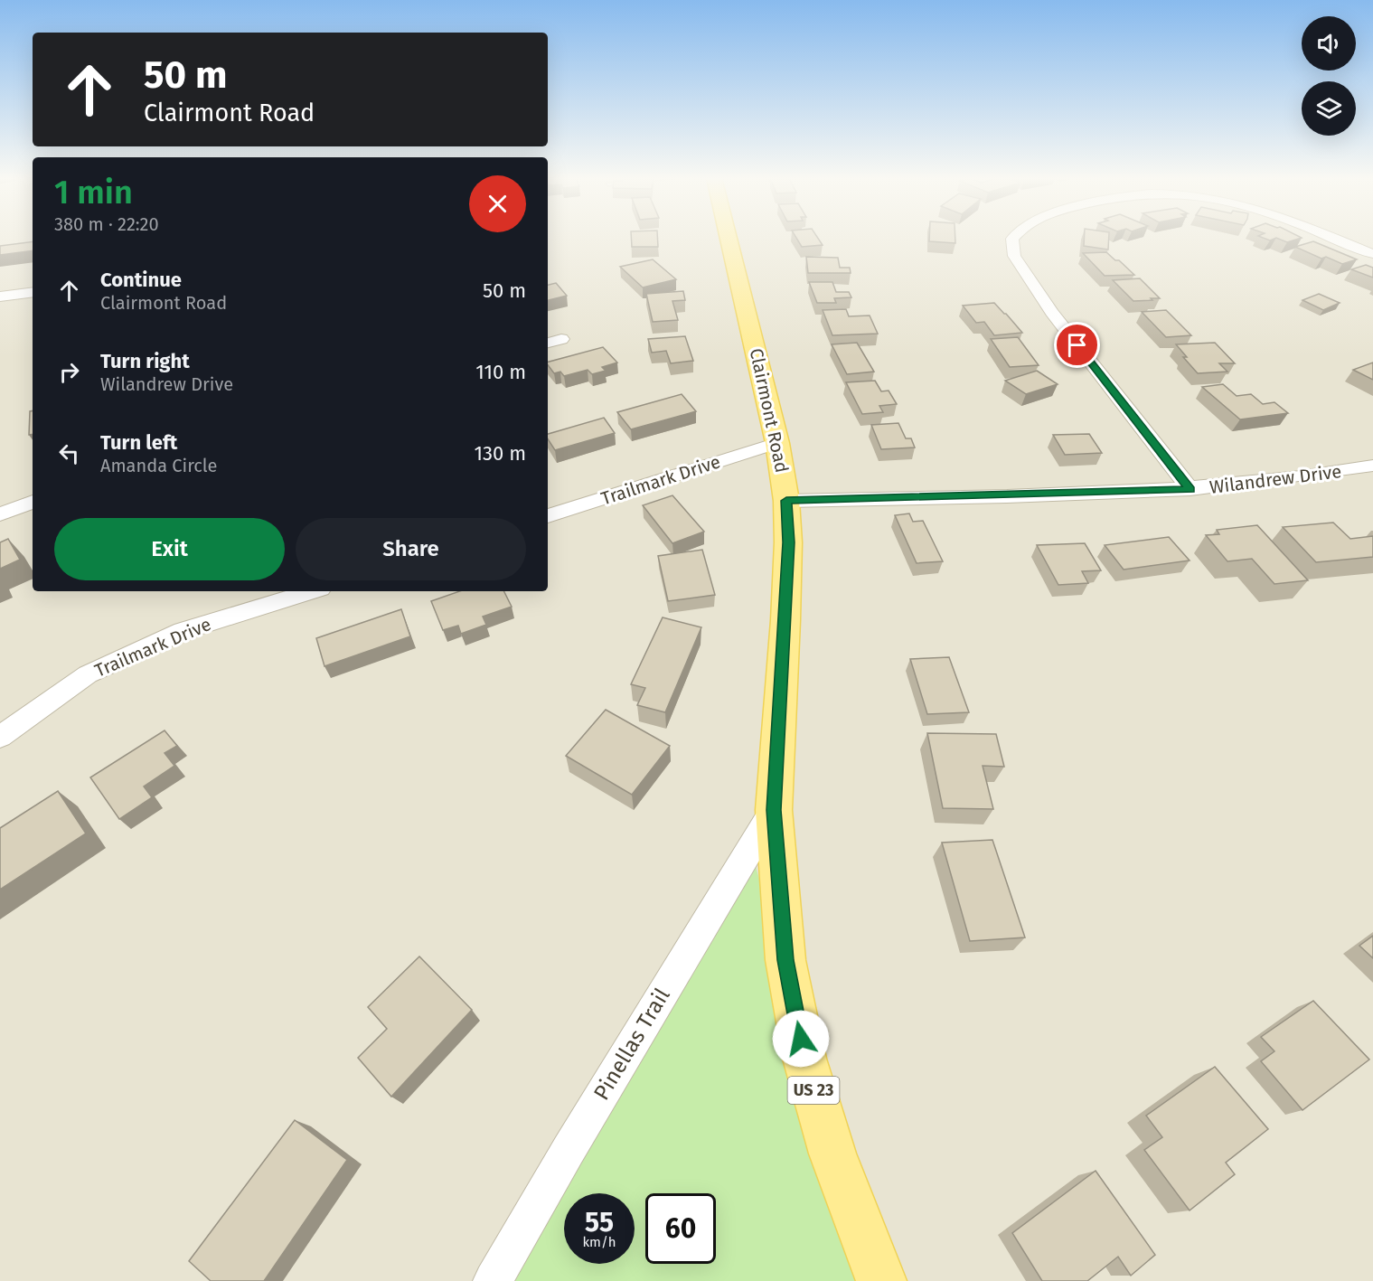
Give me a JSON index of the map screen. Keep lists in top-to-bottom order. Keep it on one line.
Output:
{"streets":{"main road":["Clairmont Road","US 23"],"street":["Wilandrew Drive","Trailmark Drive","Pinellas Trail"]},"crossings":[["Clairmont Road","Wilandrew Drive"],["Clairmont Road","Trailmark Drive"],["Clairmont Road","Pinellas Trail"],["Clairmont Road","US 23"],["Pinellas Trail","US 23"]],"page":{"turn":["50 m","Clairmont Road"],"heading":["1 min","380 m · 22:20"],"list":[{"name":"Continue","note":"Clairmont Road","value":"50 m"},{"name":"Turn right","note":"Wilandrew Drive","value":"110 m"},{"name":"Turn left","note":"Amanda Circle","value":"130 m"}],"buttons":["Exit","Share"],"speed":"55 km/h","limit":"60"}}
